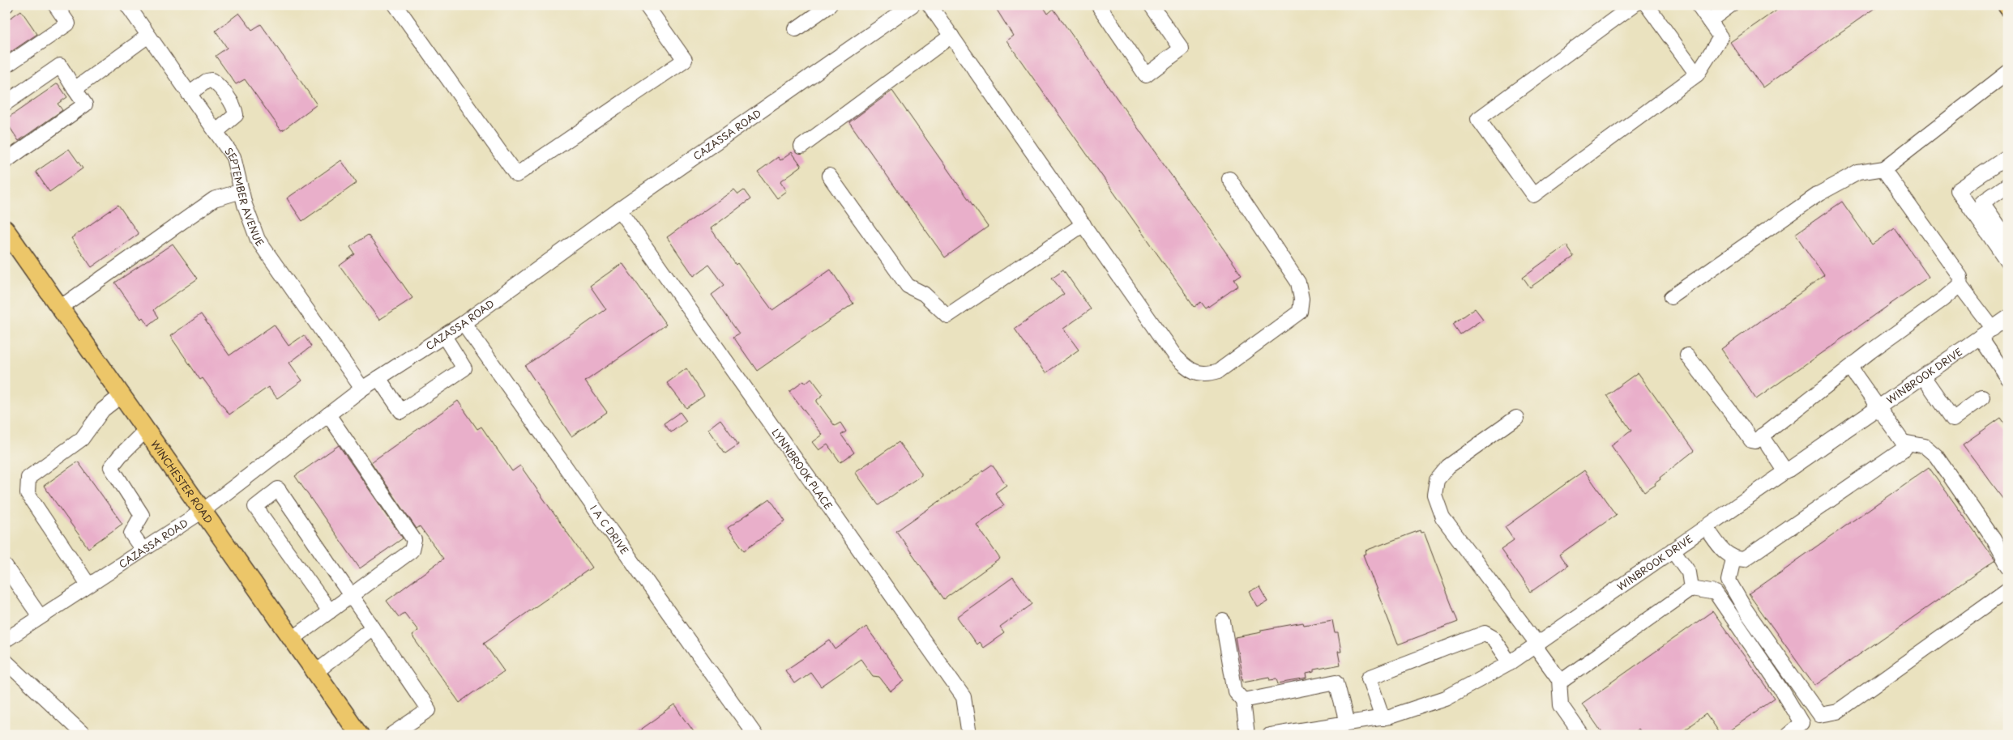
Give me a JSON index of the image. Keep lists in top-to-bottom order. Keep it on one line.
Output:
{"streets":{"main road":["WINCHESTER ROAD"],"street":["CAZASSA ROAD","SEPTEMBER AVENUE","WINBROOK DRIVE","LYNNBROOK PLACE","I A C DRIVE"]},"crossings":[["CAZASSA ROAD","SEPTEMBER AVENUE"],["CAZASSA ROAD","LYNNBROOK PLACE"],["CAZASSA ROAD","WINCHESTER ROAD"],["CAZASSA ROAD","I A C DRIVE"]]}
